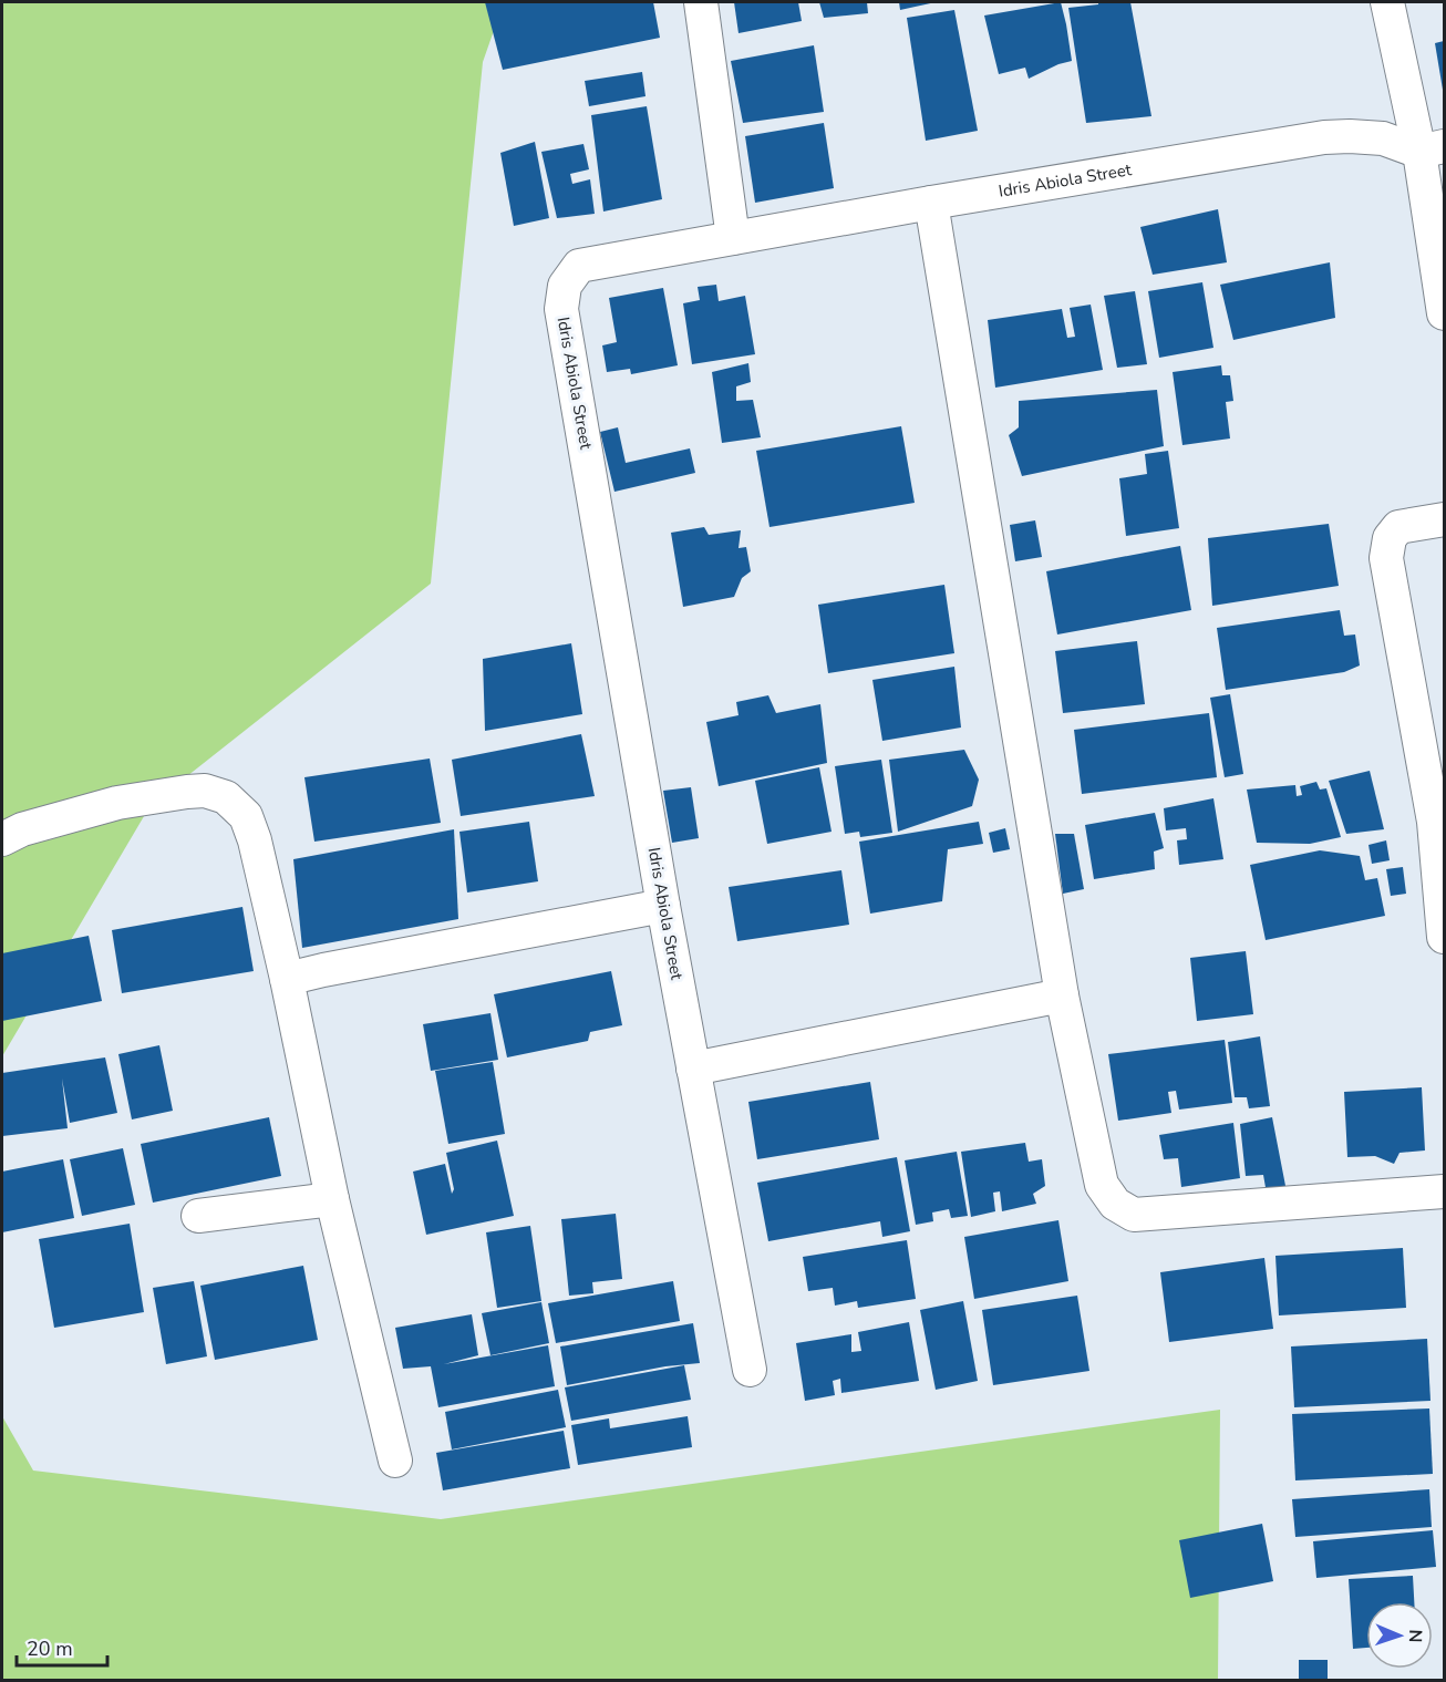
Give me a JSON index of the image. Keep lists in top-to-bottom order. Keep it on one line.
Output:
{"streets":{"street":["Idris Abiola Street"]},"scale_bar":"20 m","north":"right"}
